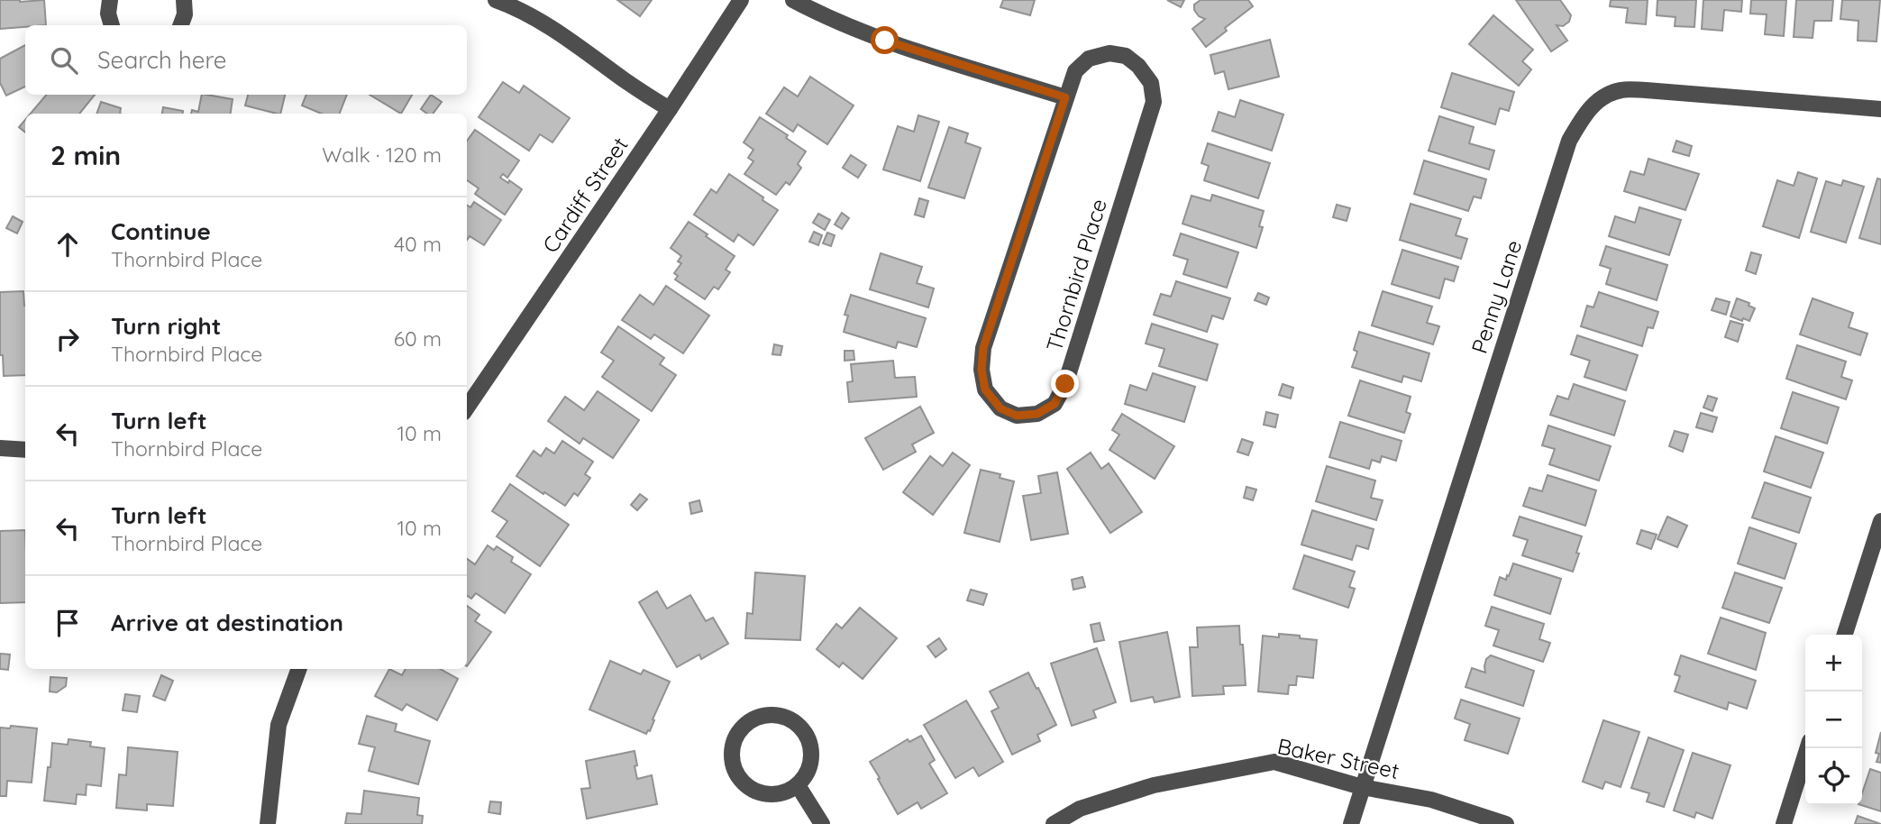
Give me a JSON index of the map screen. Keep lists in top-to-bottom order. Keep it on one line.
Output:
{"streets":{"street":["Cardiff Street","Thornbird Place","Penny Lane","Baker Street"]},"crossings":[["Penny Lane","Baker Street"]],"page":{"search":"Search here","heading":["2 min","Walk · 120 m"],"list":[["Continue","Thornbird Place","40 m"],["Turn right","Thornbird Place","60 m"],["Turn left","Thornbird Place","10 m"],["Turn left","Thornbird Place","10 m"],"Arrive at destination"],"map_buttons":["+","−"]}}
